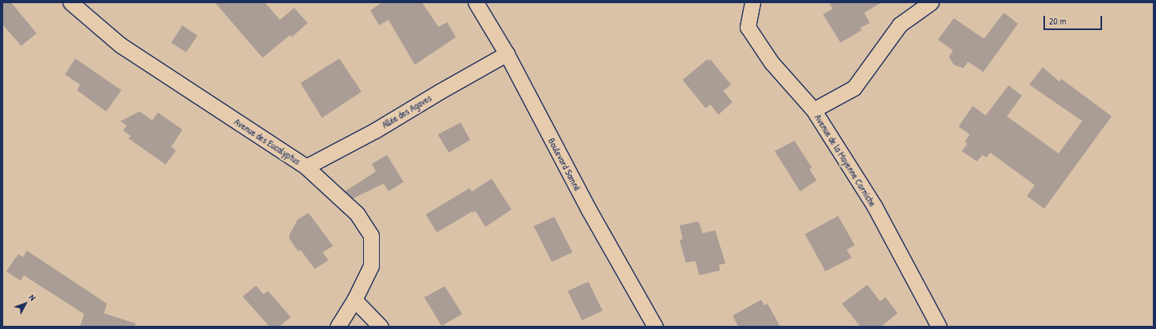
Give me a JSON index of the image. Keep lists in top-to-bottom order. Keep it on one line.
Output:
{"streets":{"street":["Allée des Agaves","Avenue des Eucalyptus","Avenue de la Moyenne Corniche","Boulevard Samné"]},"crossings":[["Allée des Agaves","Avenue des Eucalyptus"],["Allée des Agaves","Boulevard Samné"]],"scale_bar":"20 m","north":"top right"}
